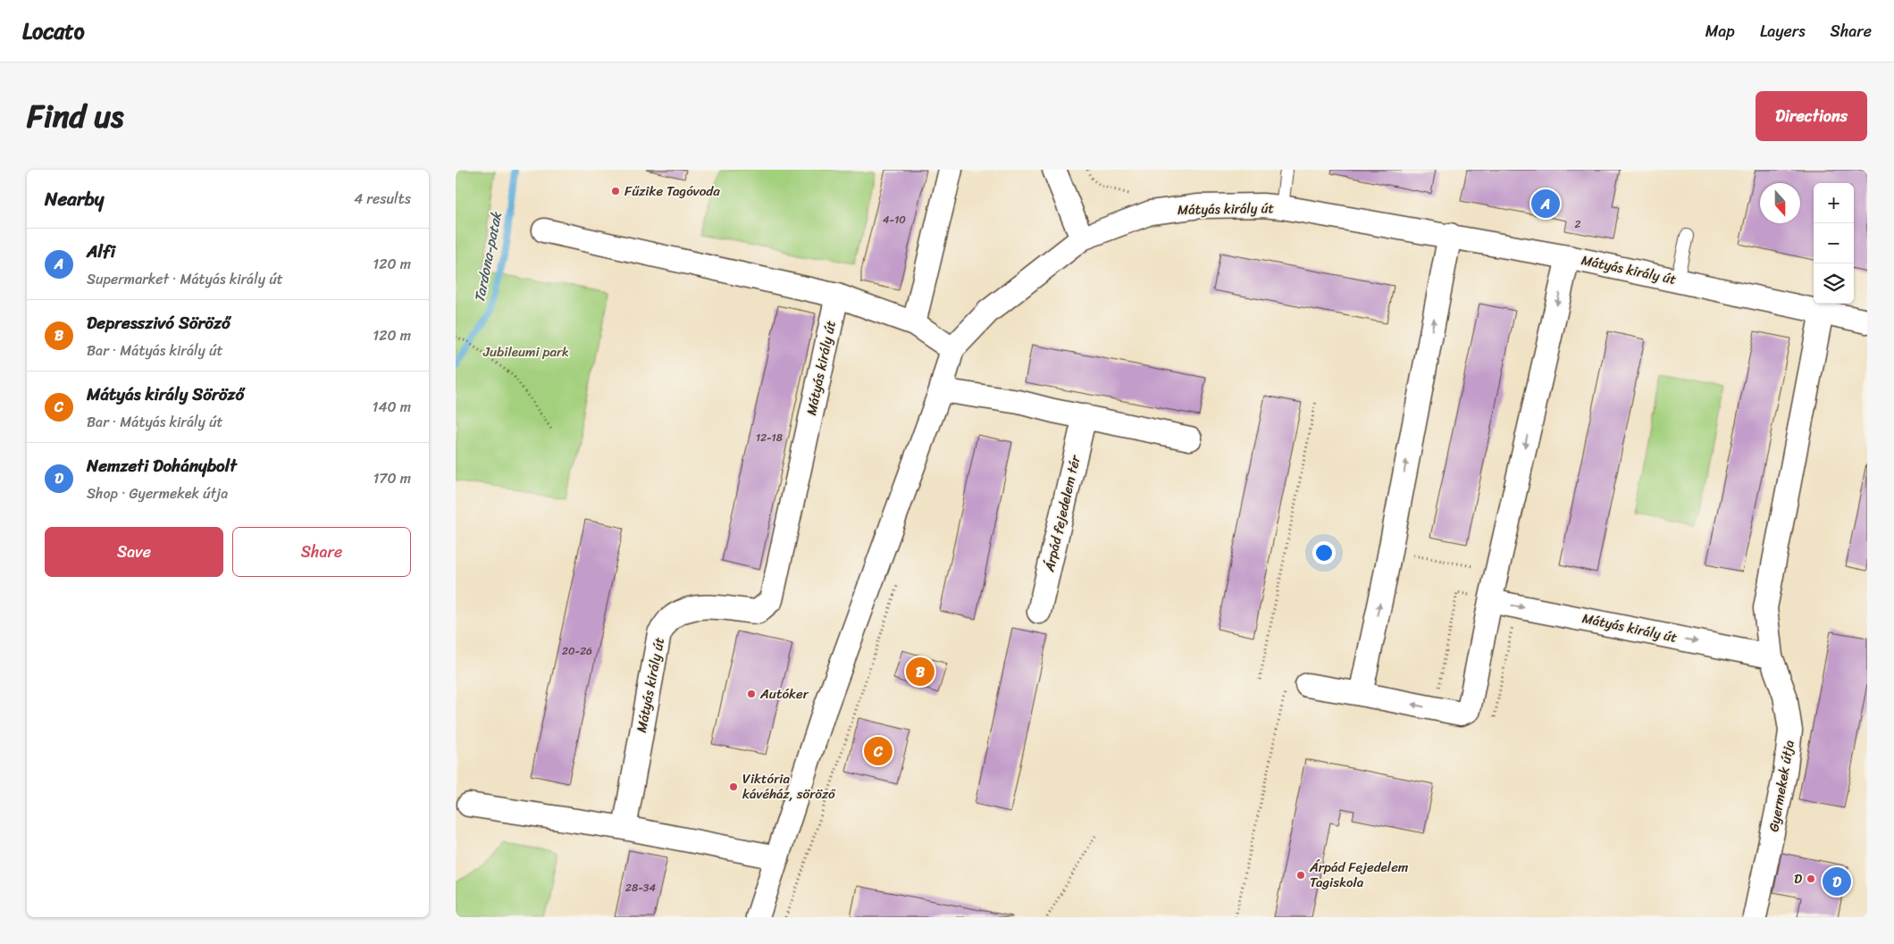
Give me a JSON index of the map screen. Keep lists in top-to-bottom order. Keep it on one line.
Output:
{"streets":{"street":["Mátyás király út","Árpád fejedelem tér","Gyermekek útja"]},"crossings":[["Mátyás király út","Gyermekek útja"]],"water":["Tardona-patak"],"parks":["Jubileumi park"],"places":["Fűzike Tagóvoda","Autóker","Viktória kávéház, söröző","Árpád Fejedelem Tagiskola","D"],"house_numbers":["4-10","2","12-18","20-26","28-34"],"north":"bottom","page":{"header":"Locato","nav":["Map","Layers","Share"],"title":"Find us","buttons":["Directions",["Save","Share"]],"heading":["Nearby","4 results"],"map_buttons":["+","−"],"pins":["A","B","C","D"],"list":[{"mark":"A","name":"Alfi","note":"Supermarket · Mátyás király út","value":"120 m"},{"mark":"B","name":"Depresszivó Söröző","note":"Bar · Mátyás király út","value":"120 m"},{"mark":"C","name":"Mátyás király Söröző","note":"Bar · Mátyás király út","value":"140 m"},{"mark":"D","name":"Nemzeti Dohánybolt","note":"Shop · Gyermekek útja","value":"170 m"}]}}
